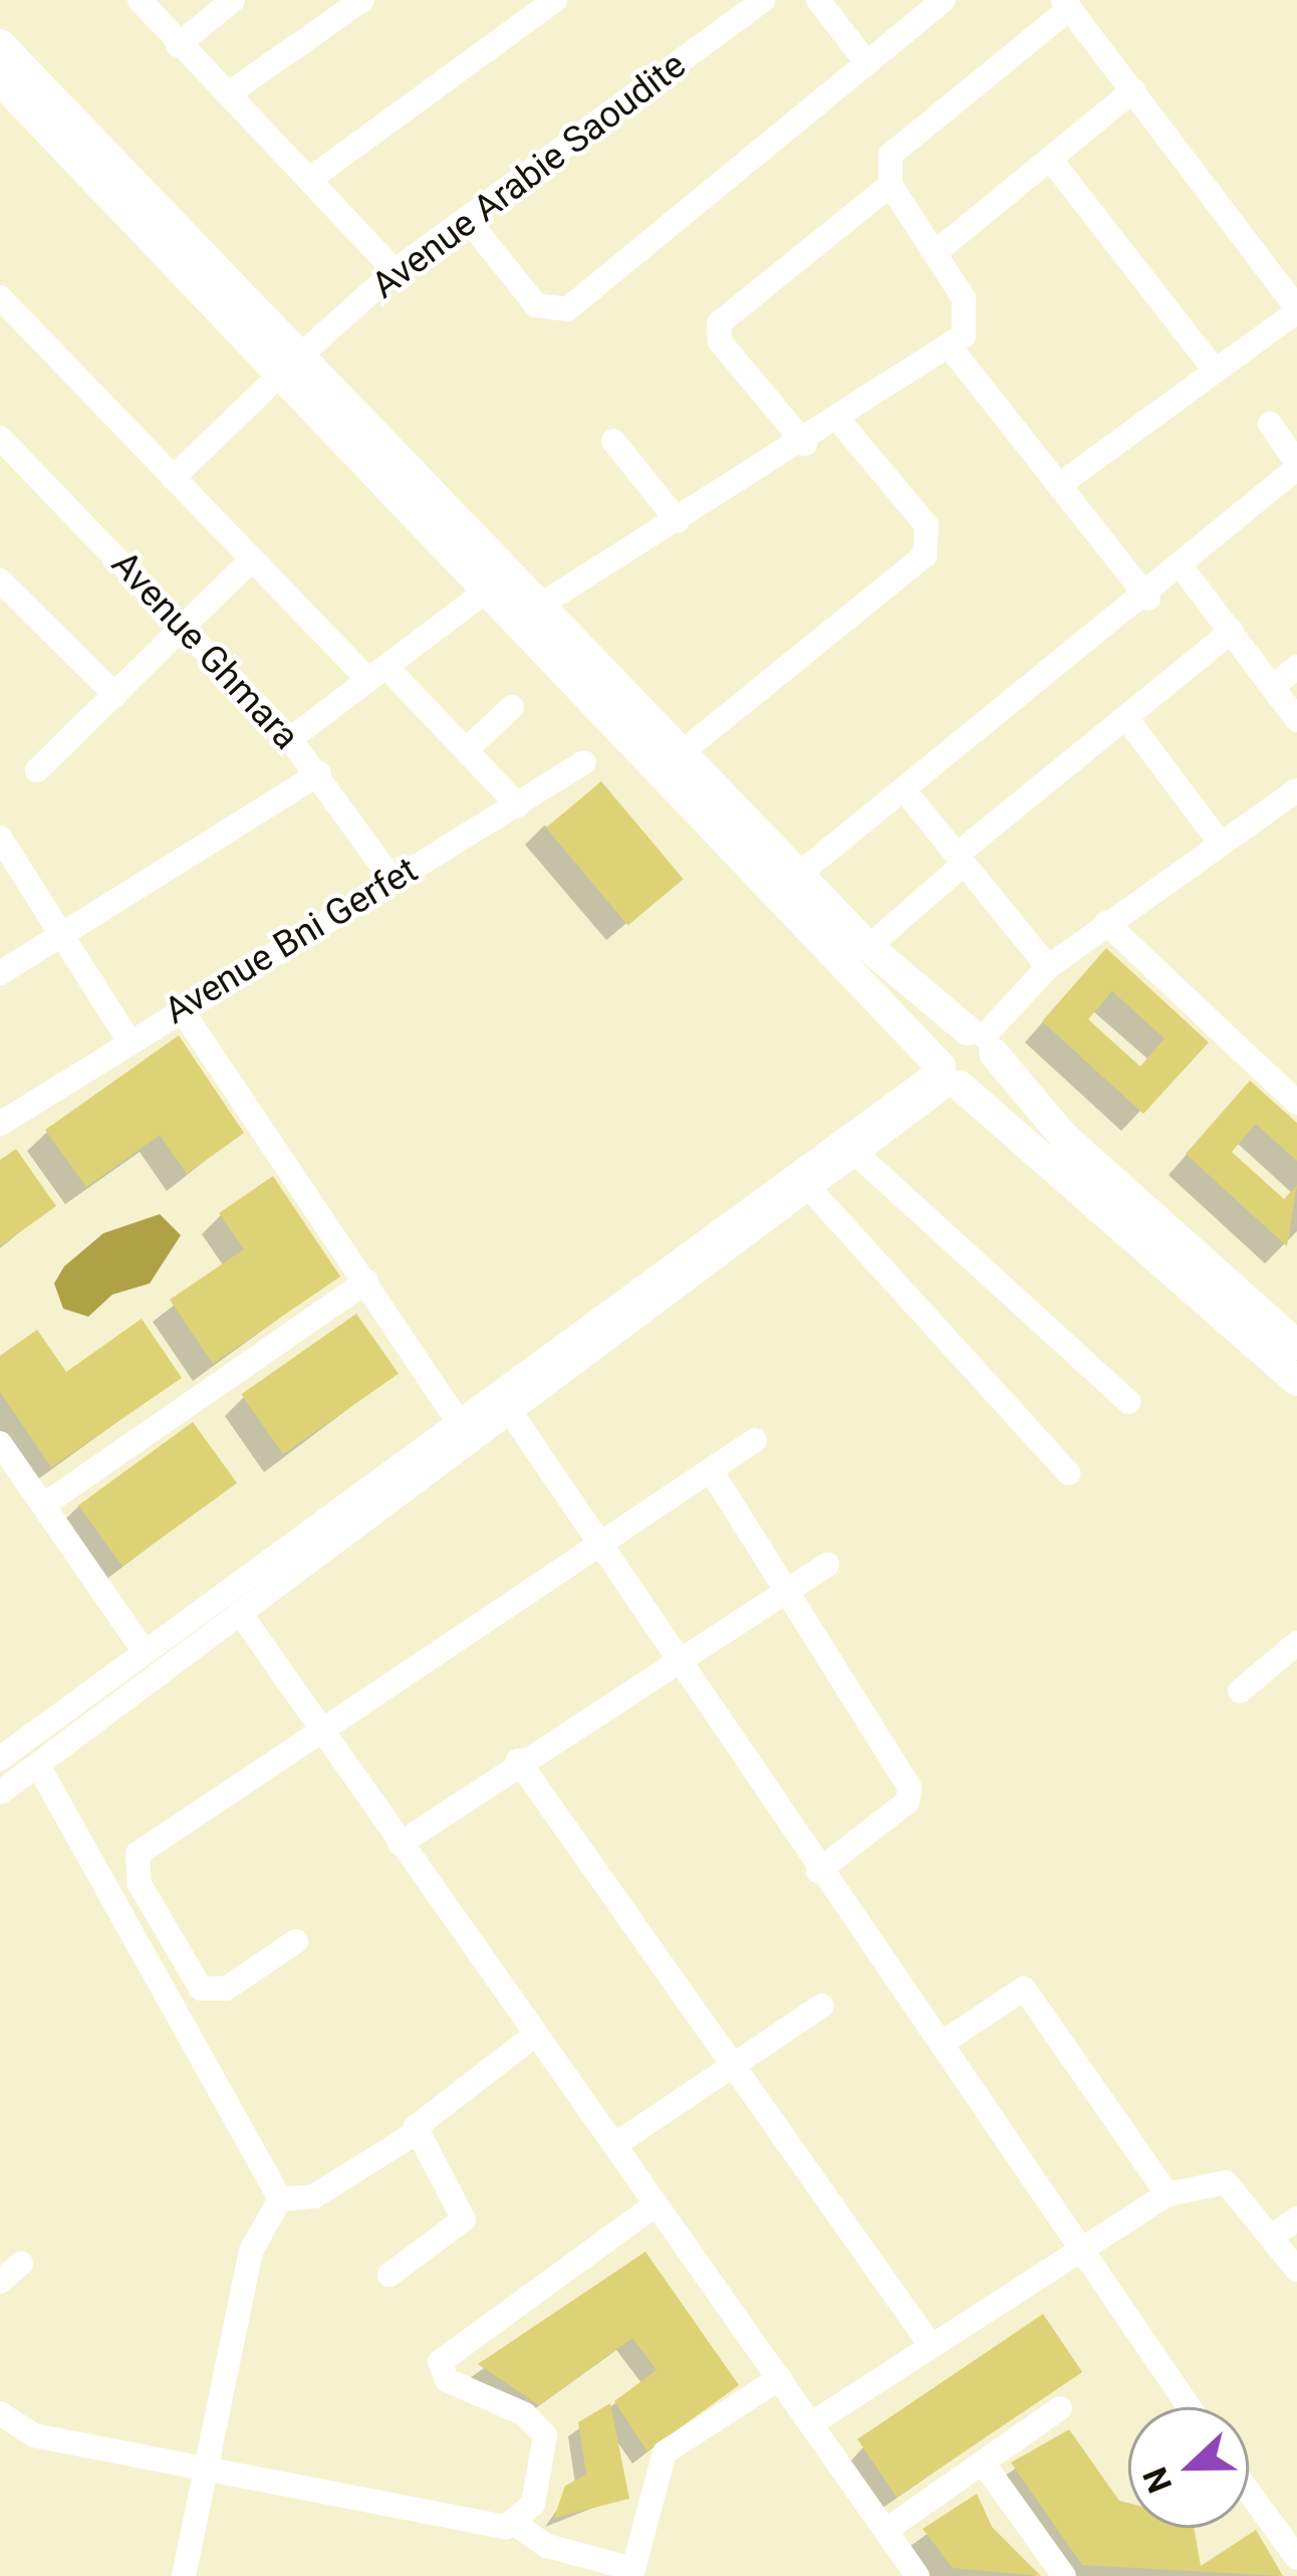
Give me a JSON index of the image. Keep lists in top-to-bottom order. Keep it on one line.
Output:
{"streets":{"street":["Avenue Arabie Saoudite","Avenue Ghmara","Avenue Bni Gerfet"]},"crossings":[["Avenue Ghmara","Avenue Bni Gerfet"]],"north":"left"}
